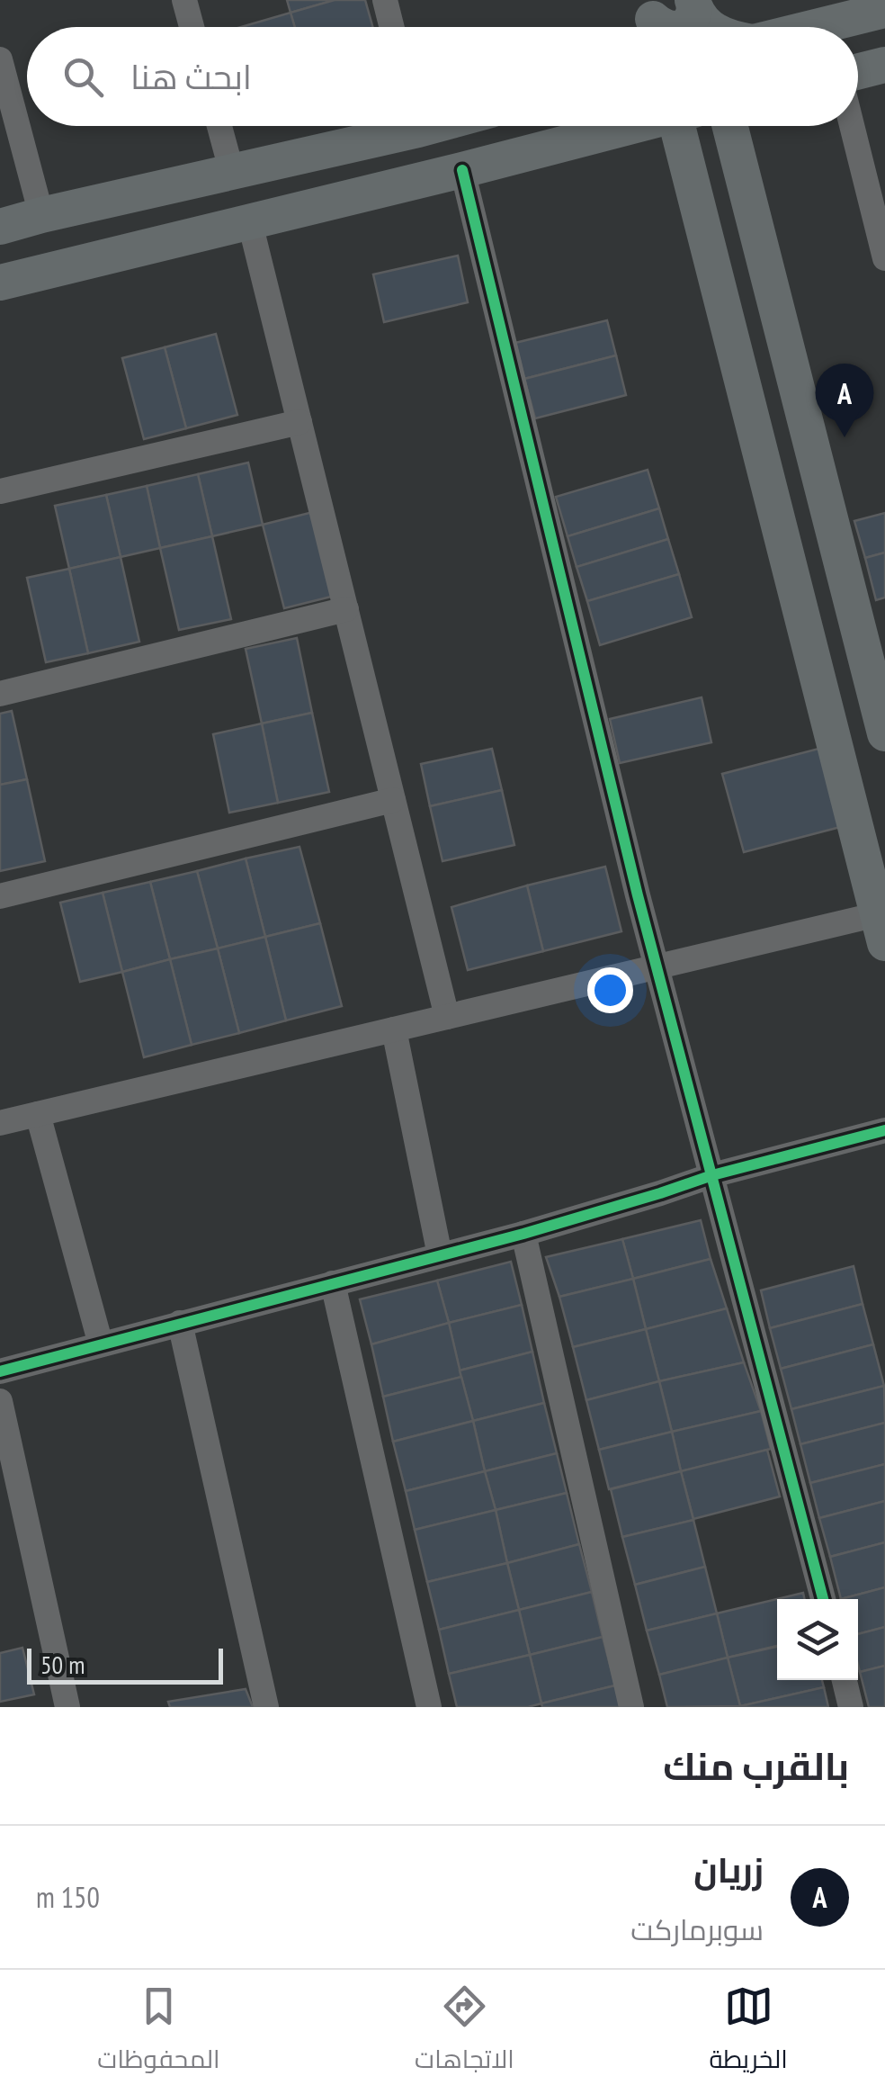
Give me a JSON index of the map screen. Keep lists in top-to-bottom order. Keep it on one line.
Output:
{"scale_bar":"50 m","page":{"search":"ابحث هنا","pins":"A","scale":"50 m","heading":"بالقرب منك","list":[{"mark":"A","name":"زریان","note":"سوبرماركت","value":"150 m"}],"nav":["الخريطة","الاتجاهات","المحفوظات"]}}
